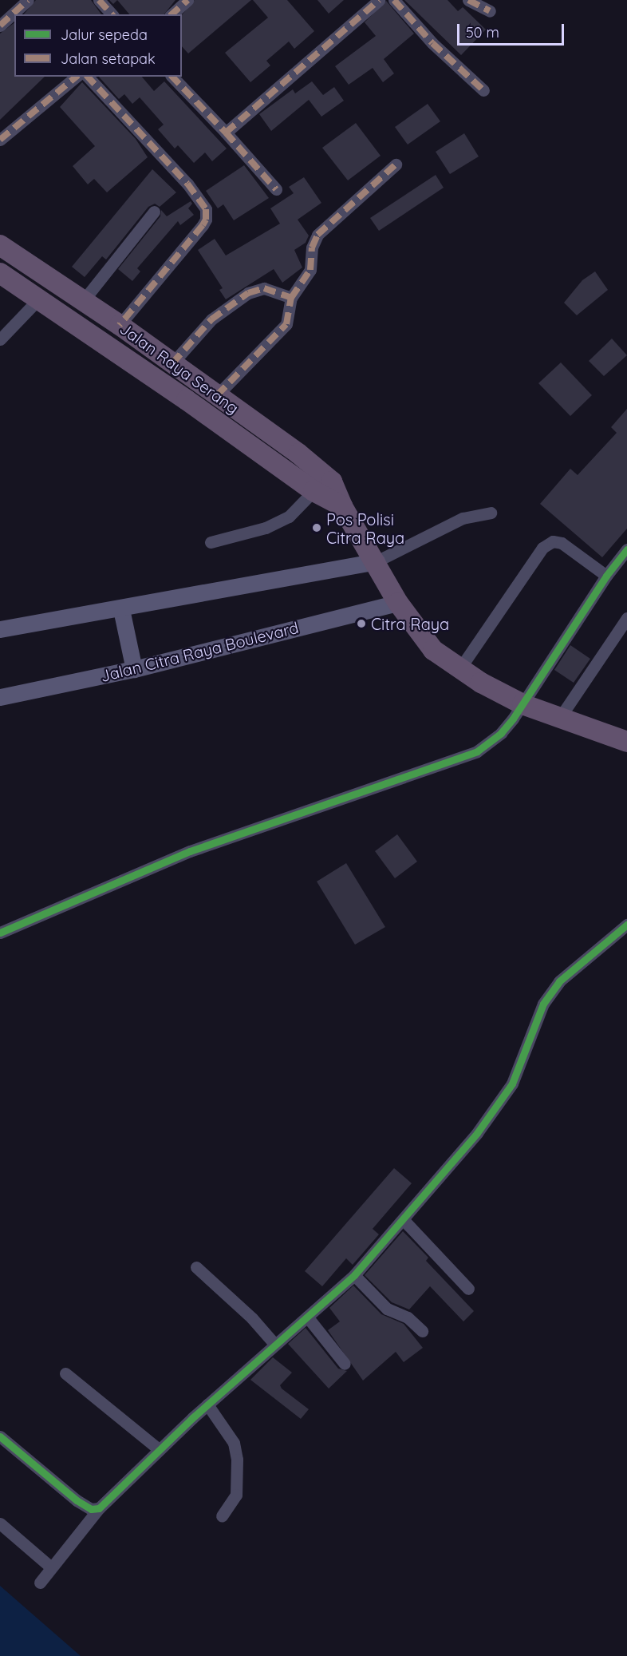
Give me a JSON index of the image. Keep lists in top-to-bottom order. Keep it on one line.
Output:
{"streets":{"highway":["Jalan Raya Serang"],"main road":["Jalan Citra Raya Boulevard"]},"crossings":[["Jalan Raya Serang","Jalan Citra Raya Boulevard"]],"places":["Pos Polisi Citra Raya","Citra Raya"],"legend":["Jalur sepeda","Jalan setapak"],"scale_bar":"50 m"}
